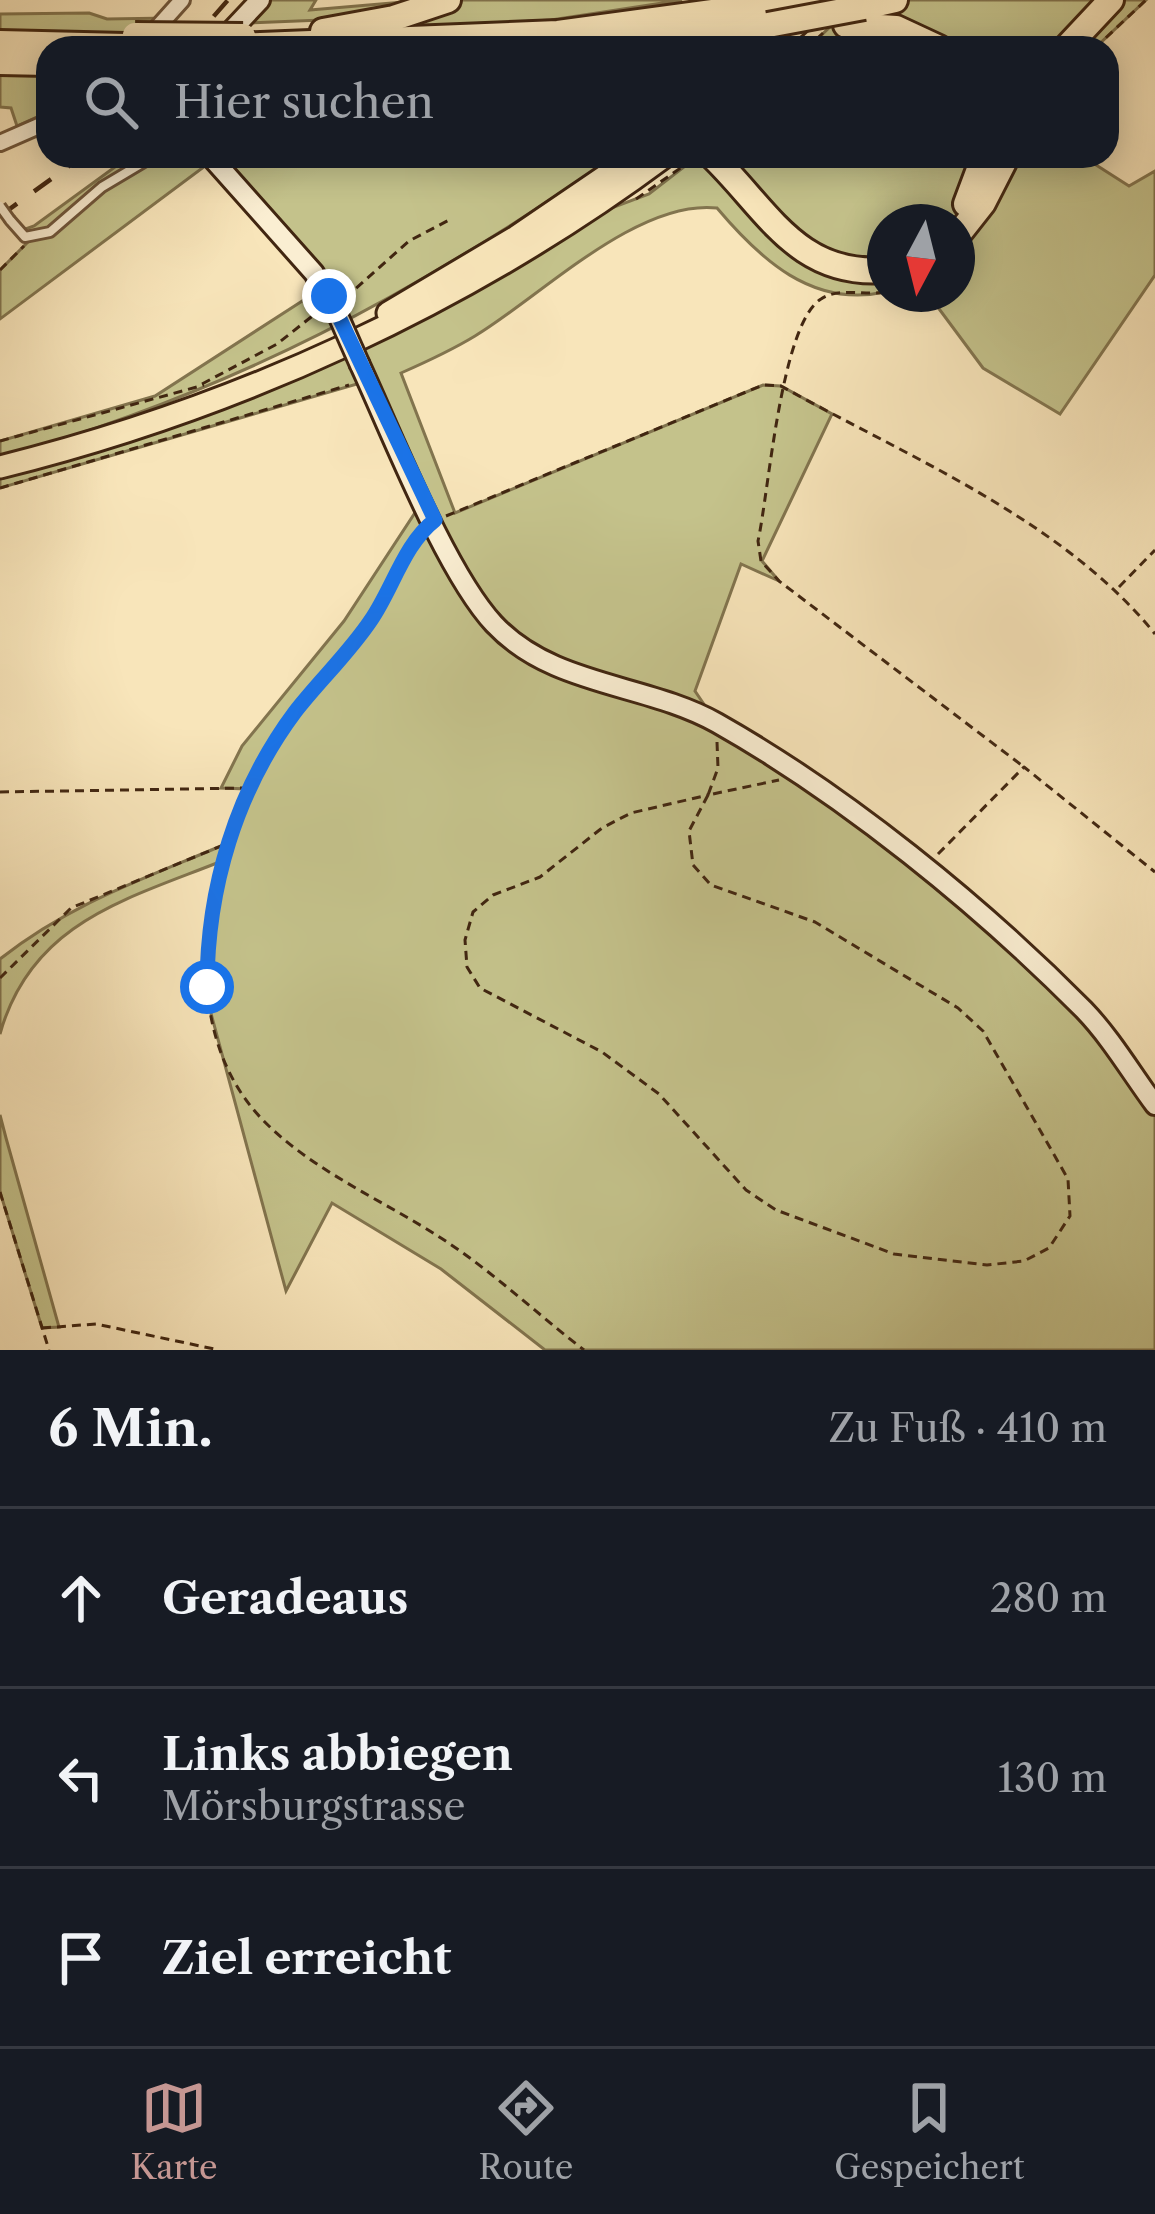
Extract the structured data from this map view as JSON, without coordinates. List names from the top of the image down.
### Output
{
  "north": "bottom",
  "page": {
    "search": "Hier suchen",
    "heading": ["6 Min.", "Zu Fuß · 410 m"],
    "list": [
      ["Geradeaus", "280 m"],
      ["Links abbiegen", "Mörsburgstrasse", "130 m"],
      "Ziel erreicht"
    ],
    "nav": ["Karte", "Route", "Gespeichert"]
  }
}
